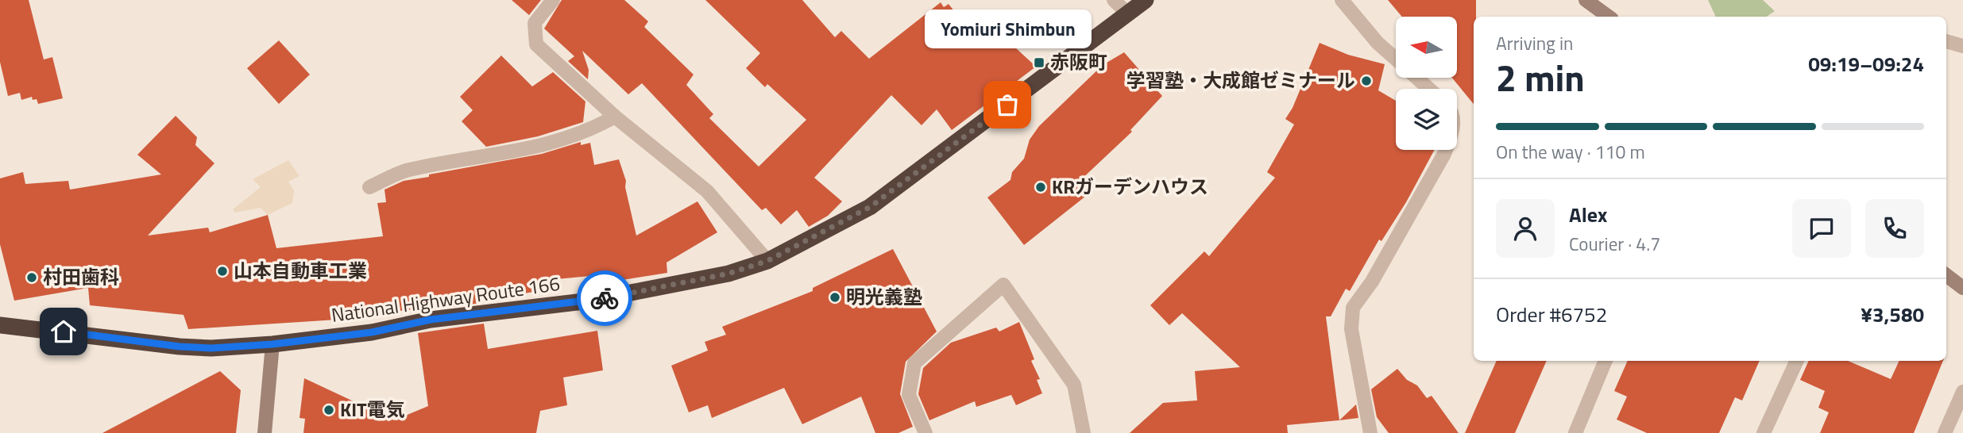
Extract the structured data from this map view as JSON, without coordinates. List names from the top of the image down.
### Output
{
  "streets": {
    "highway": ["National Highway Route 166"]
  },
  "places": {
    "transit": ["赤阪町"],
    "other": [
      "学習塾・大成館ゼミナール",
      "Yomiuri Shimbun",
      "KRガーデンハウス",
      "山本自動車工業",
      "村田歯科",
      "明光義塾",
      "KIT電気"
    ]
  },
  "north": "left",
  "page": {
    "bubble": "Yomiuri Shimbun",
    "heading": ["2 min", "Arriving in", "09:19–09:24"],
    "panel": [
      "Alex",
      "Courier · 4.7",
      "Order #6752",
      "¥3,580"
    ],
    "bar": "On the way · 110 m"
  }
}
